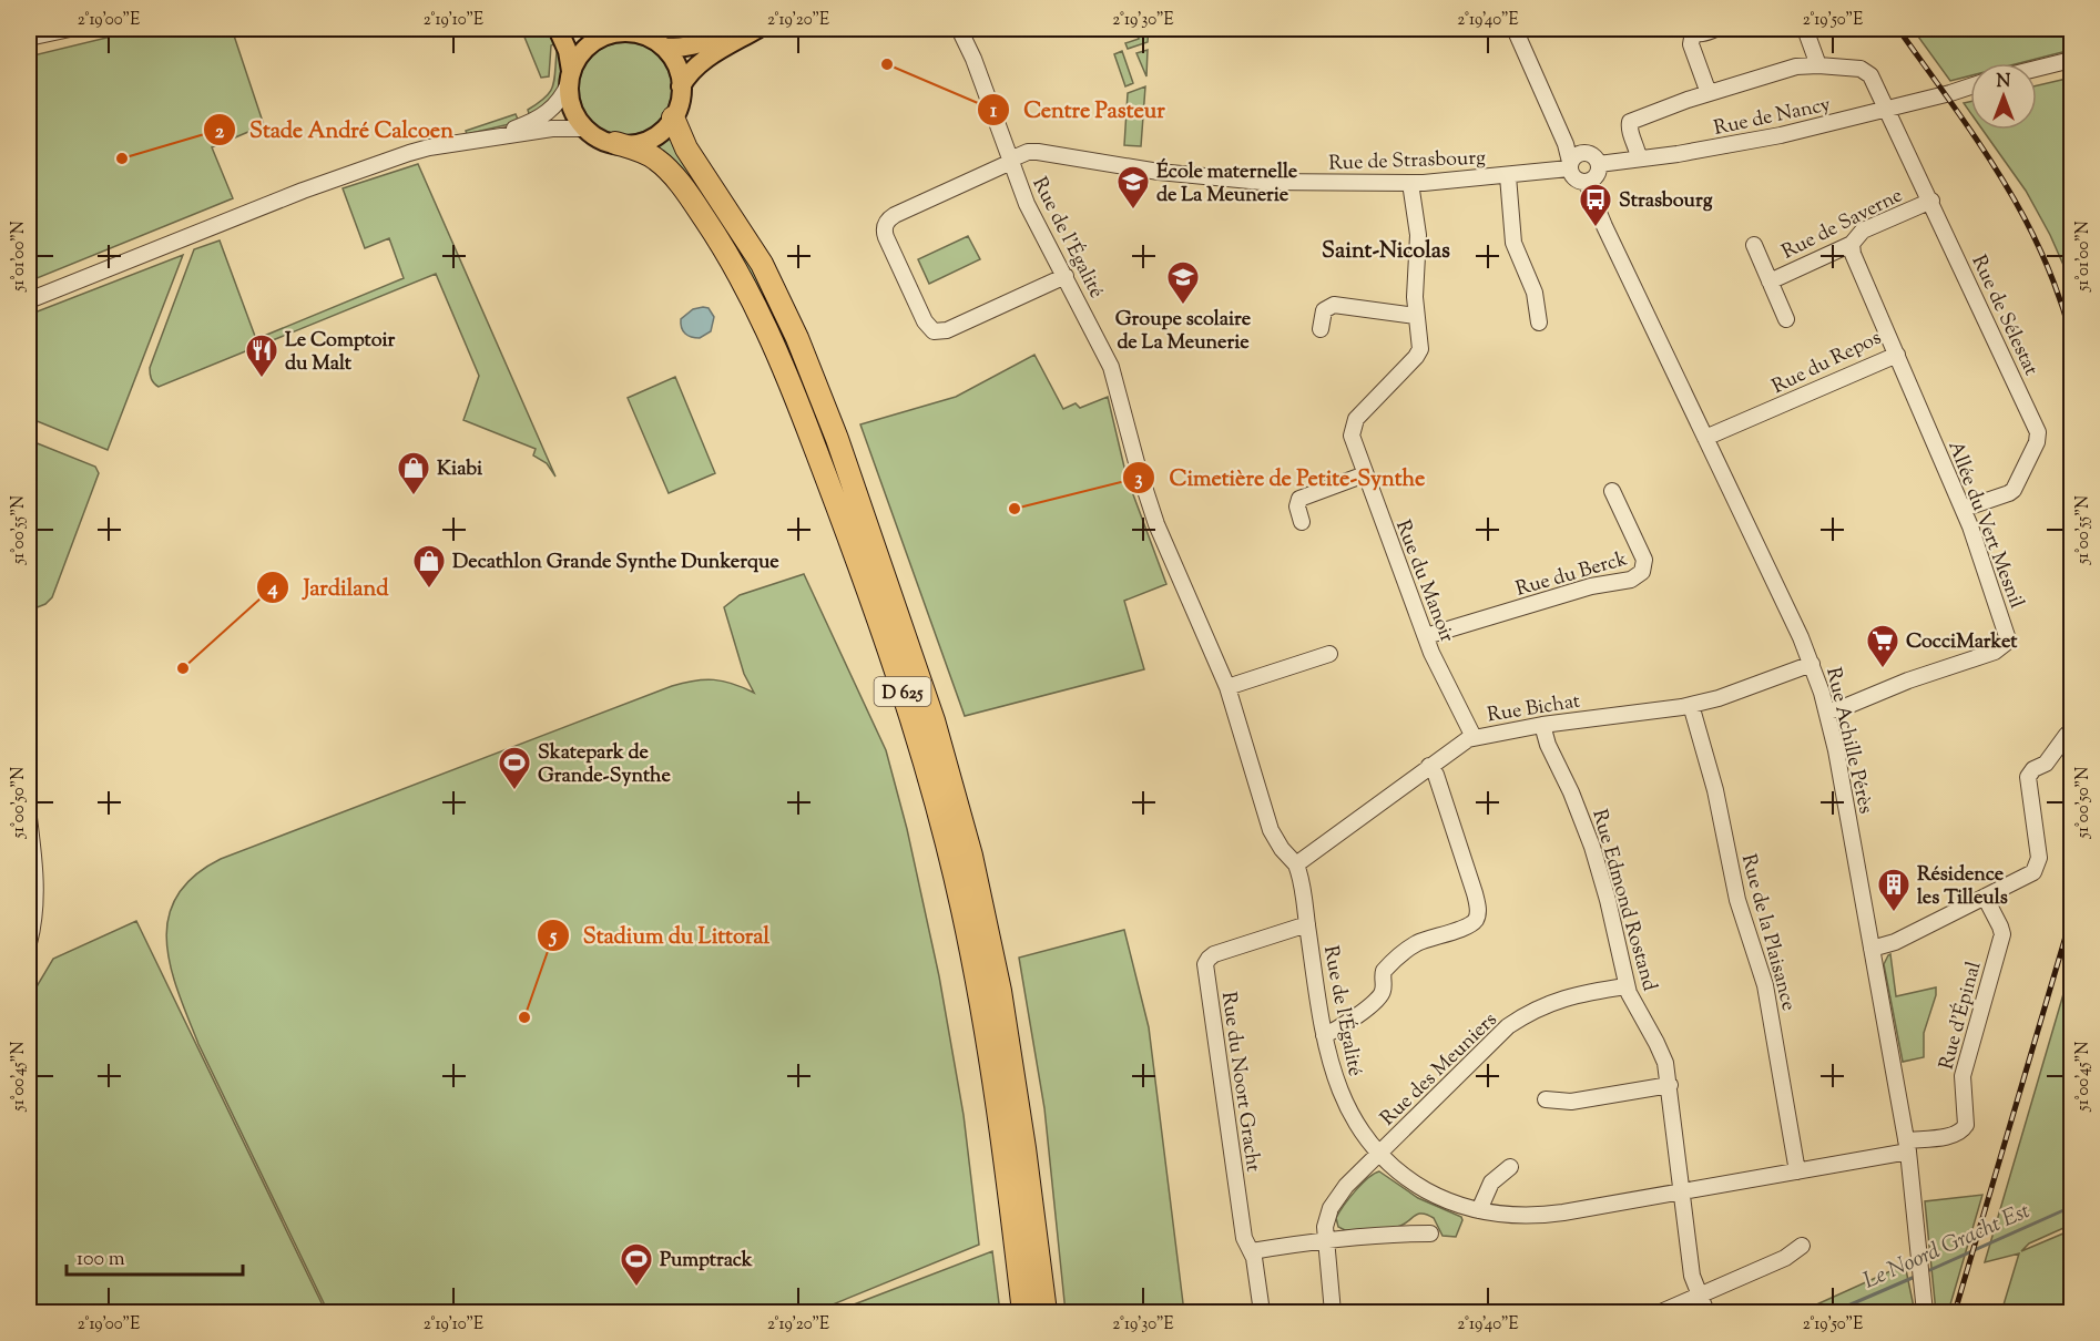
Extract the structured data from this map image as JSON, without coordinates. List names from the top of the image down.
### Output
{
  "streets": {
    "highway": ["D 625"],
    "street": [
      "Rue de Nancy",
      "Rue de Strasbourg",
      "Rue de Saverne",
      "Rue de l'Égalité",
      "Rue de Sélestat",
      "Rue du Repos",
      "Allée du Vert Mesnil",
      "Rue du Berck",
      "Rue du Manoir",
      "Rue Bichat",
      "Rue Achille Pérès",
      "Rue Edmond Rostand",
      "Rue de la Plaisance",
      "Rue d'Épinal",
      "Rue des Meuniers",
      "Rue du Noort Gracht"
    ]
  },
  "crossings": [
    ["Rue de Nancy", "Rue de Strasbourg"],
    ["Rue de Nancy", "Rue de Sélestat"],
    ["Rue de Nancy", "Rue Achille Pérès"],
    ["Rue de Strasbourg", "Rue de l'Égalité"],
    ["Rue de Strasbourg", "Rue du Manoir"],
    ["Rue de Strasbourg", "Rue Achille Pérès"],
    ["Rue de Saverne", "Rue de Sélestat"],
    ["Rue de Saverne", "Rue du Repos"],
    ["Rue de l'Égalité", "Rue Bichat"],
    ["Rue de l'Égalité", "Rue Achille Pérès"],
    ["Rue de l'Égalité", "Rue Edmond Rostand"],
    ["Rue de l'Égalité", "Rue de la Plaisance"],
    ["Rue de l'Égalité", "Rue d'Épinal"],
    ["Rue de l'Égalité", "Rue des Meuniers"],
    ["Rue de l'Égalité", "Rue du Noort Gracht"],
    ["Rue de Sélestat", "Allée du Vert Mesnil"],
    ["Rue du Repos", "Allée du Vert Mesnil"],
    ["Rue du Repos", "Rue Achille Pérès"],
    ["Allée du Vert Mesnil", "Rue Achille Pérès"],
    ["Rue du Berck", "Rue du Manoir"],
    ["Rue du Manoir", "Rue Bichat"],
    ["Rue Bichat", "Rue Achille Pérès"],
    ["Rue Bichat", "Rue Edmond Rostand"],
    ["Rue Bichat", "Rue de la Plaisance"],
    ["Rue Achille Pérès", "Rue d'Épinal"],
    ["Rue Edmond Rostand", "Rue des Meuniers"]
  ],
  "districts": ["Saint-Nicolas"],
  "water": ["Le Noord Gracht Est"],
  "places": {
    "other": [
      "Centre Pasteur",
      "Stade André Calcoen",
      "Cimetière de Petite-Synthe",
      "Jardiland",
      "Stadium du Littoral"
    ],
    "school or university": ["École maternelle de La Meunerie", "Groupe scolaire de La Meunerie"],
    "bus stop": ["Strasbourg"],
    "restaurant": ["Le Comptoir du Malt"],
    "shop": ["Kiabi", "Decathlon Grande Synthe Dunkerque"],
    "supermarket": ["CocciMarket"],
    "sports": ["Skatepark de Grande-Synthe", "Pumptrack"],
    "building": ["Résidence les Tilleuls"]
  },
  "scale_bar": "100 m",
  "north": "top",
  "coordinates": [
    "2°19'00\"E",
    "2°19'10\"E",
    "2°19'20\"E",
    "2°19'30\"E",
    "2°19'40\"E",
    "2°19'50\"E",
    "51°01'00\"N",
    "51°00'55\"N",
    "51°00'50\"N",
    "51°00'45\"N"
  ]
}
